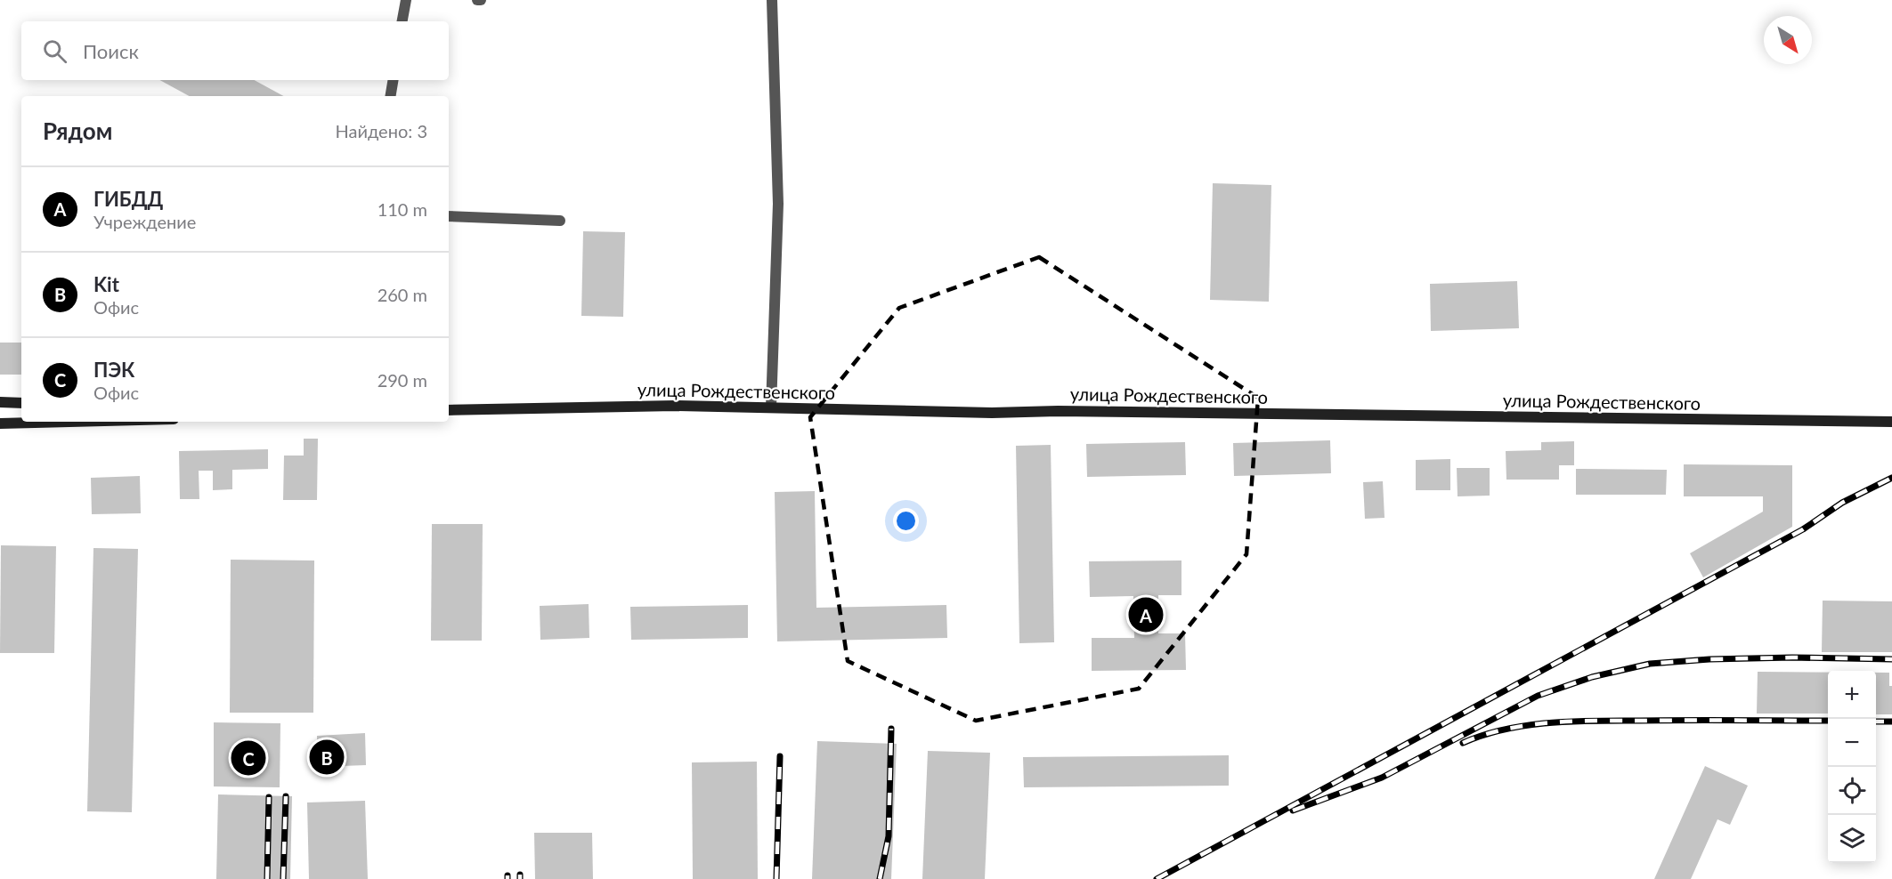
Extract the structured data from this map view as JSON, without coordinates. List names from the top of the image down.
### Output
{
  "streets": {
    "main road": ["улица Рождественского"]
  },
  "north": "bottom right",
  "page": {
    "search": "Поиск",
    "heading": ["Рядом", "Найдено: 3"],
    "list": [
      {
        "mark": "A",
        "name": "ГИБДД",
        "note": "Учреждение",
        "value": "110 m"
      },
      {
        "mark": "B",
        "name": "Kit",
        "note": "Офис",
        "value": "260 m"
      },
      {
        "mark": "C",
        "name": "ПЭК",
        "note": "Офис",
        "value": "290 m"
      }
    ],
    "pins": ["A", "B", "C"],
    "map_buttons": ["+", "−"]
  }
}
